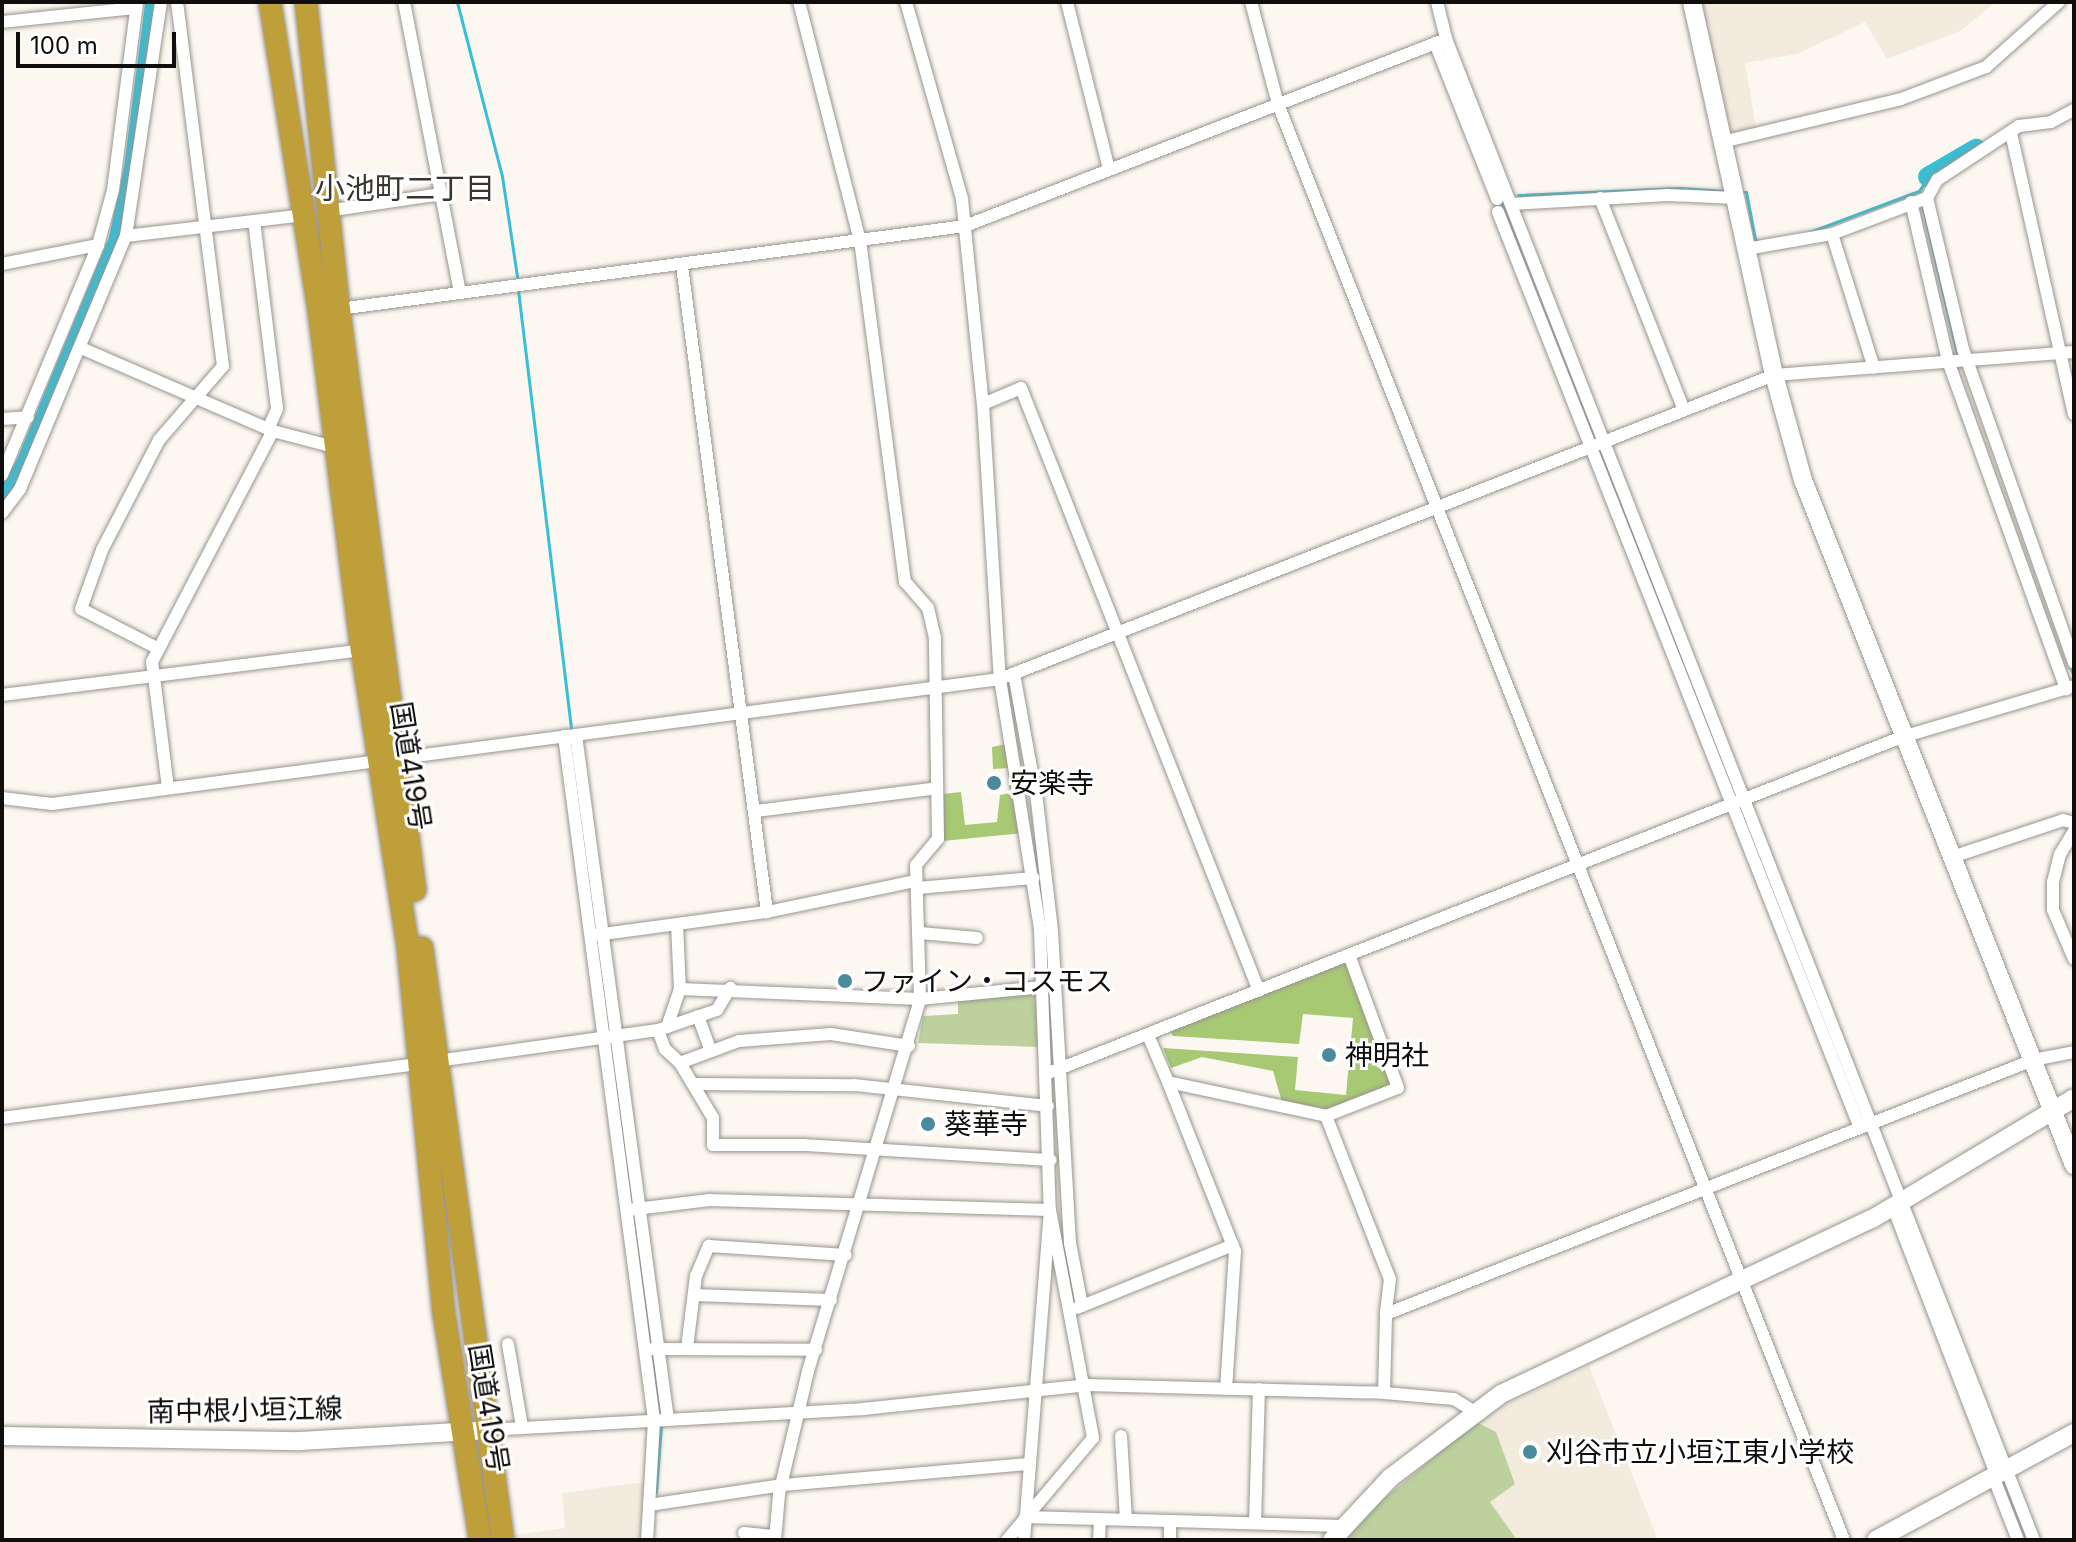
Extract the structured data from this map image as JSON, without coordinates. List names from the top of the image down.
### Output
{
  "streets": {
    "highway": ["国道419号"],
    "street": ["南中根小垣江線"]
  },
  "crossings": [
    ["国道419号", "南中根小垣江線"]
  ],
  "districts": ["小池町二丁目"],
  "places": [
    "安楽寺",
    "ファイン・コスモス",
    "神明社",
    "葵華寺",
    "刈谷市立小垣江東小学校"
  ],
  "scale_bar": "100 m"
}
